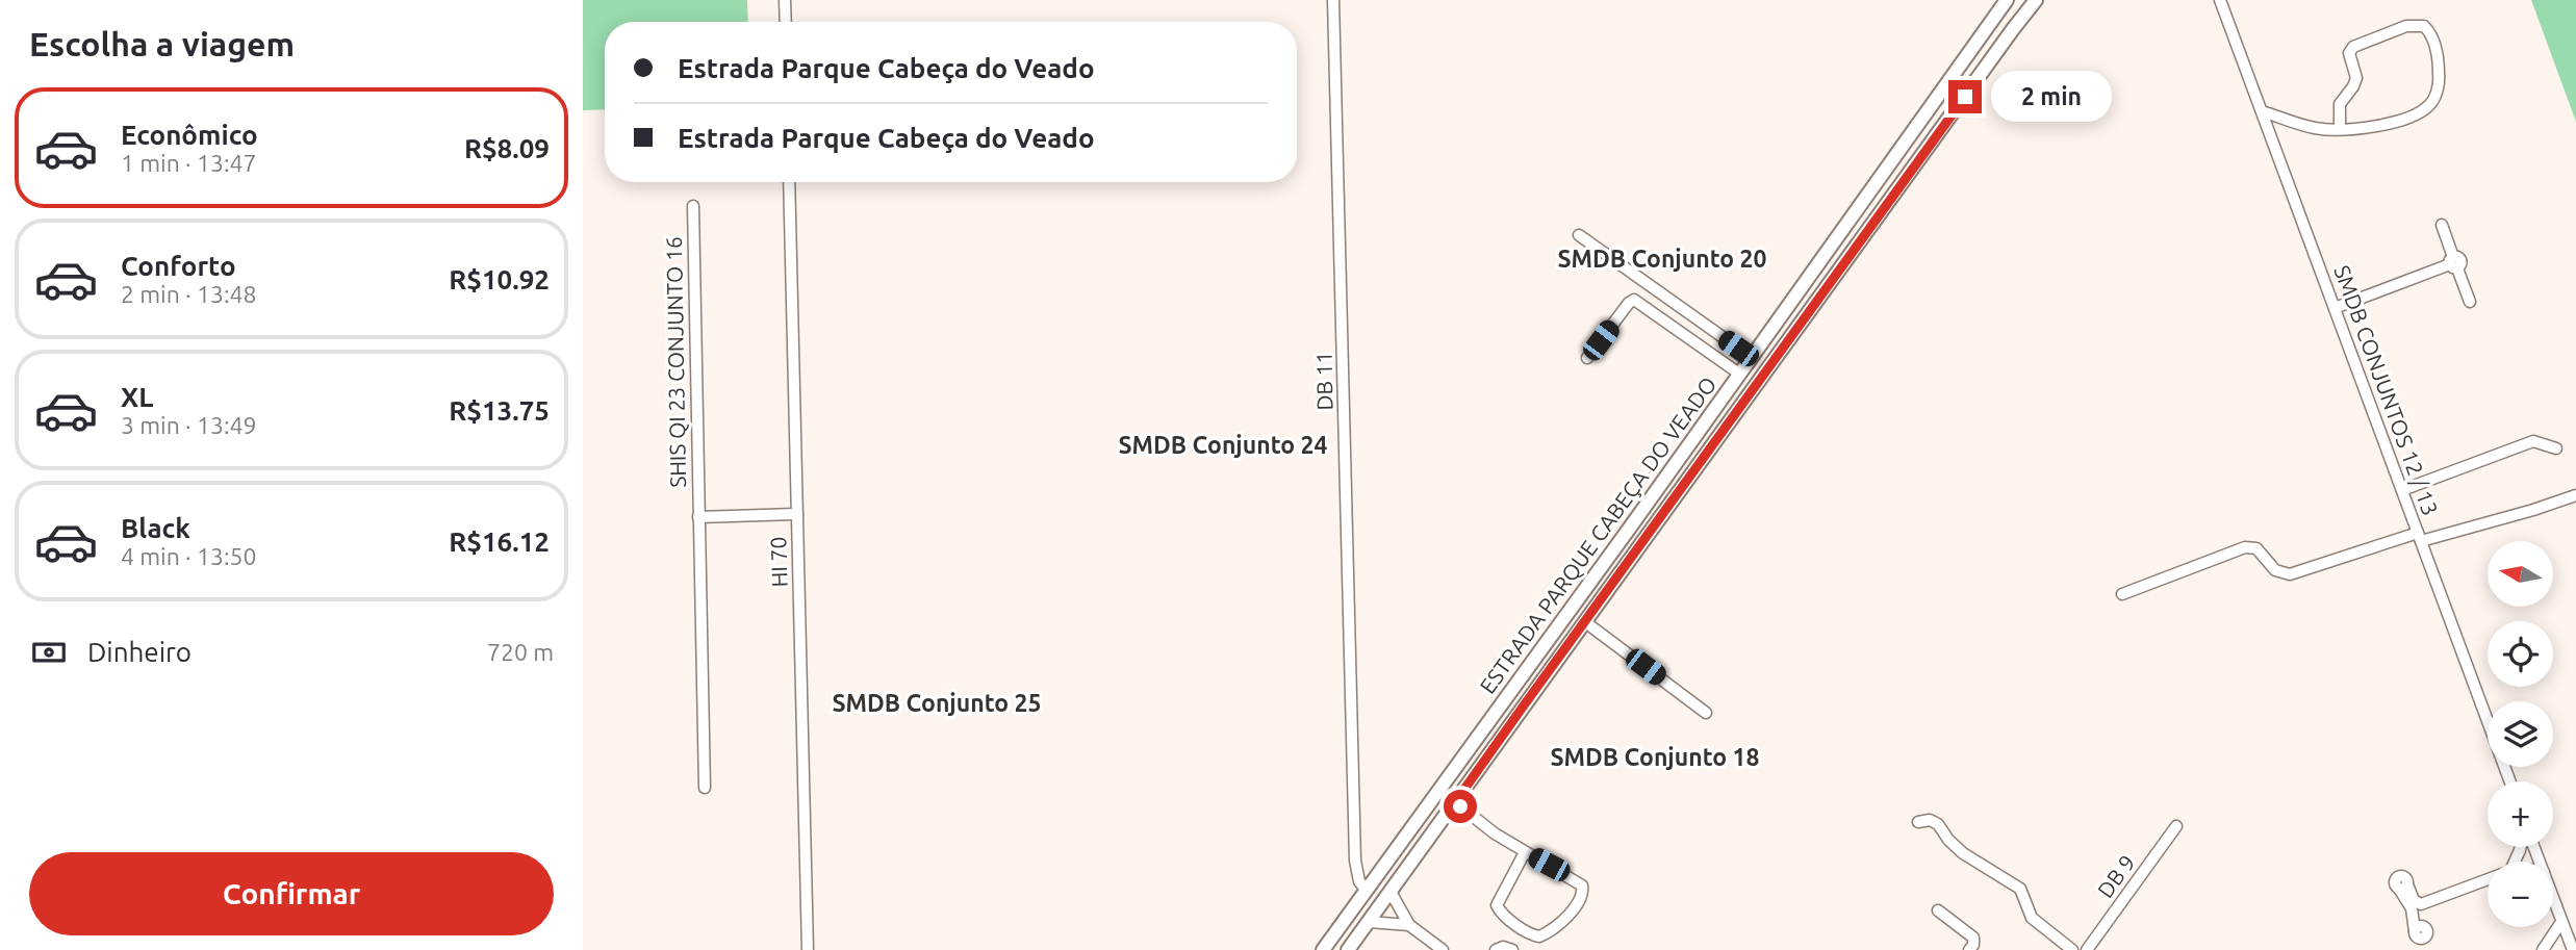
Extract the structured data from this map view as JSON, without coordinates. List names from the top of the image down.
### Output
{
  "streets": {
    "main road": ["ESTRADA PARQUE CABEÇA DO VEADO"],
    "street": [
      "SHIS QI 23 CONJUNTO 16",
      "DB 11",
      "SMDB CONJUNTOS 12 / 13",
      "HI 70",
      "DB 9"
    ]
  },
  "crossings": [
    ["DB 11", "ESTRADA PARQUE CABEÇA DO VEADO"]
  ],
  "districts": [
    "SMDB Conjunto 20",
    "SMDB Conjunto 24",
    "SMDB Conjunto 25",
    "SMDB Conjunto 18"
  ],
  "north": "left",
  "page": {
    "heading": "Escolha a viagem",
    "banner": ["Estrada Parque Cabeça do Veado", "Estrada Parque Cabeça do Veado"],
    "bubble": "2 min",
    "list": [
      {
        "name": "Econômico",
        "note": "1 min · 13:47",
        "value": "R$8.09"
      },
      {
        "name": "Conforto",
        "note": "2 min · 13:48",
        "value": "R$10.92"
      },
      {
        "name": "XL",
        "note": "3 min · 13:49",
        "value": "R$13.75"
      },
      {
        "name": "Black",
        "note": "4 min · 13:50",
        "value": "R$16.12"
      }
    ],
    "map_buttons": ["+", "−"],
    "pay": ["Dinheiro", "720 m"],
    "buttons": "Confirmar"
  }
}
